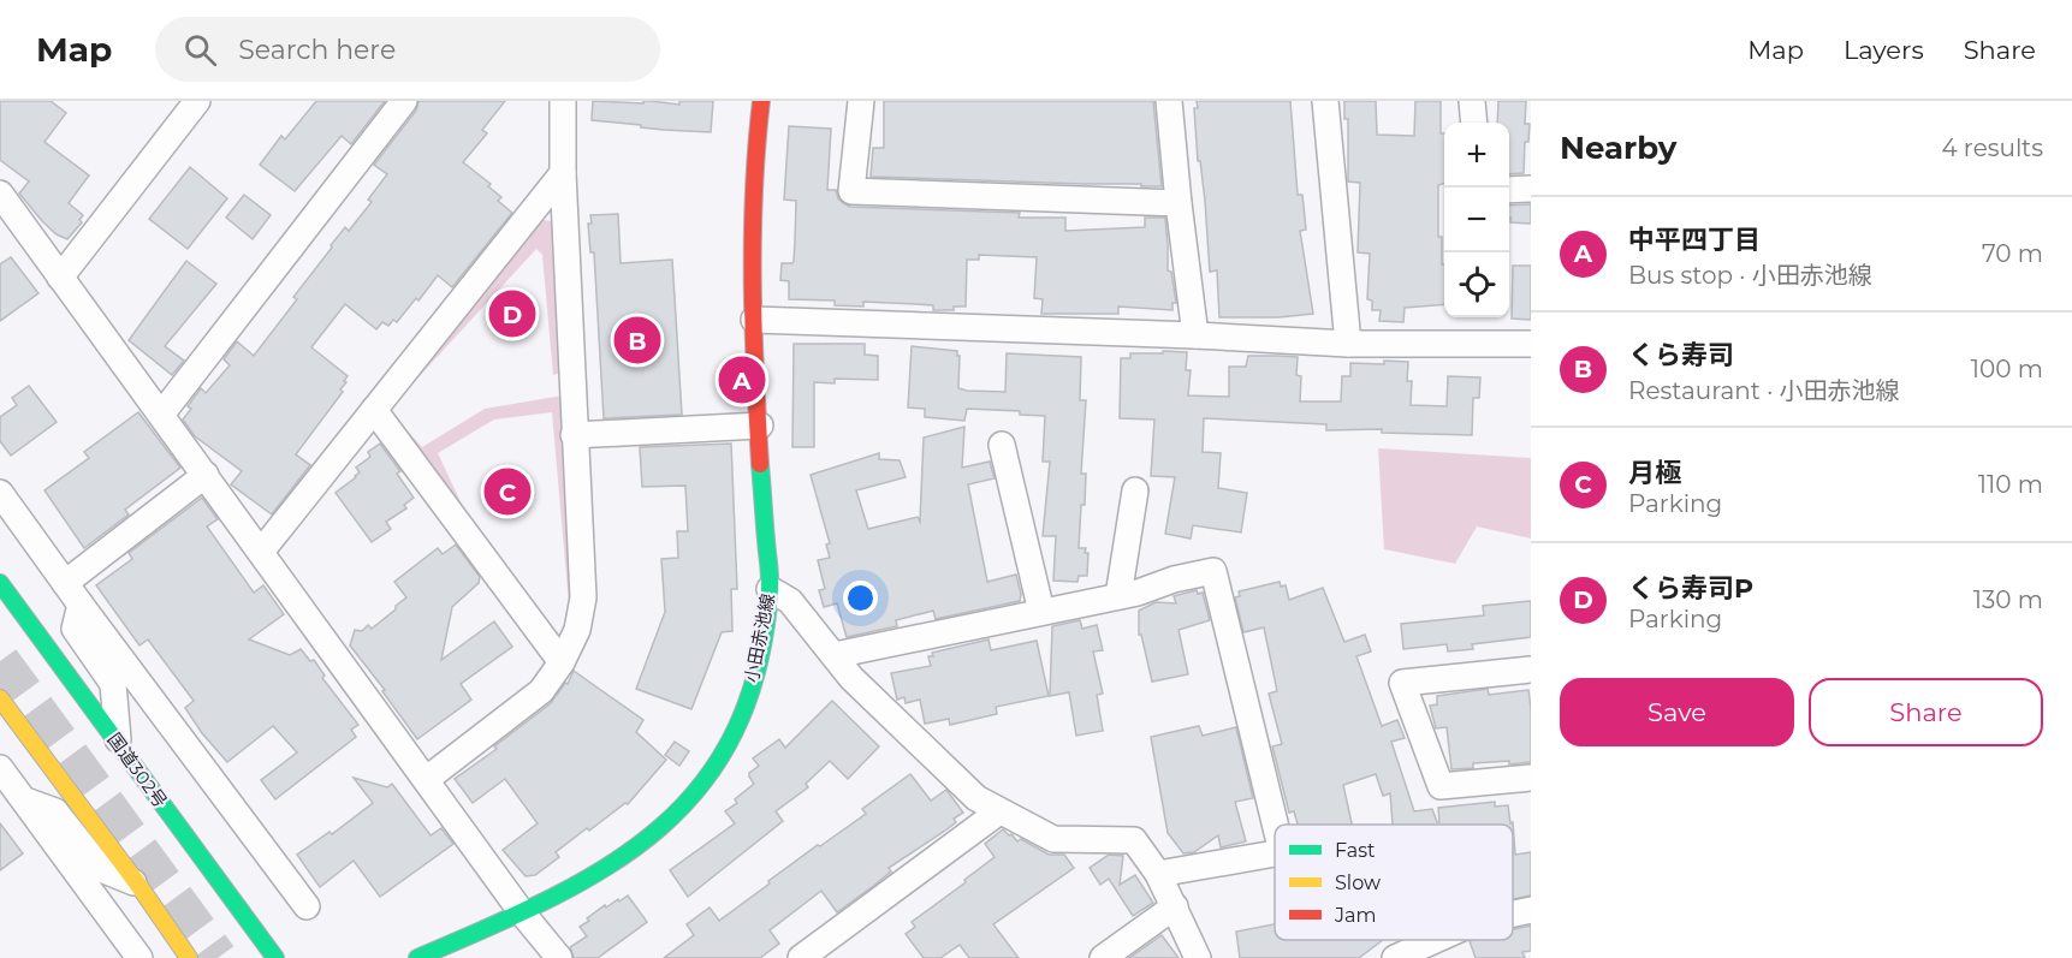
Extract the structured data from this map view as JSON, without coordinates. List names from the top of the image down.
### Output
{
  "streets": {
    "main road": ["小田赤池線", "国道302号"]
  },
  "legend": ["Fast", "Slow", "Jam"],
  "page": {
    "header": "Map",
    "search": "Search here",
    "nav": ["Map", "Layers", "Share"],
    "heading": ["Nearby", "4 results"],
    "map_buttons": ["+", "−"],
    "list": [
      {
        "mark": "A",
        "name": "中平四丁目",
        "note": "Bus stop · 小田赤池線",
        "value": "70 m"
      },
      {
        "mark": "B",
        "name": "くら寿司",
        "note": "Restaurant · 小田赤池線",
        "value": "100 m"
      },
      {
        "mark": "C",
        "name": "月極",
        "note": "Parking",
        "value": "110 m"
      },
      {
        "mark": "D",
        "name": "くら寿司P",
        "note": "Parking",
        "value": "130 m"
      }
    ],
    "pins": [
      "D",
      "B",
      "A",
      "C"
    ],
    "buttons": ["Save", "Share"]
  }
}
